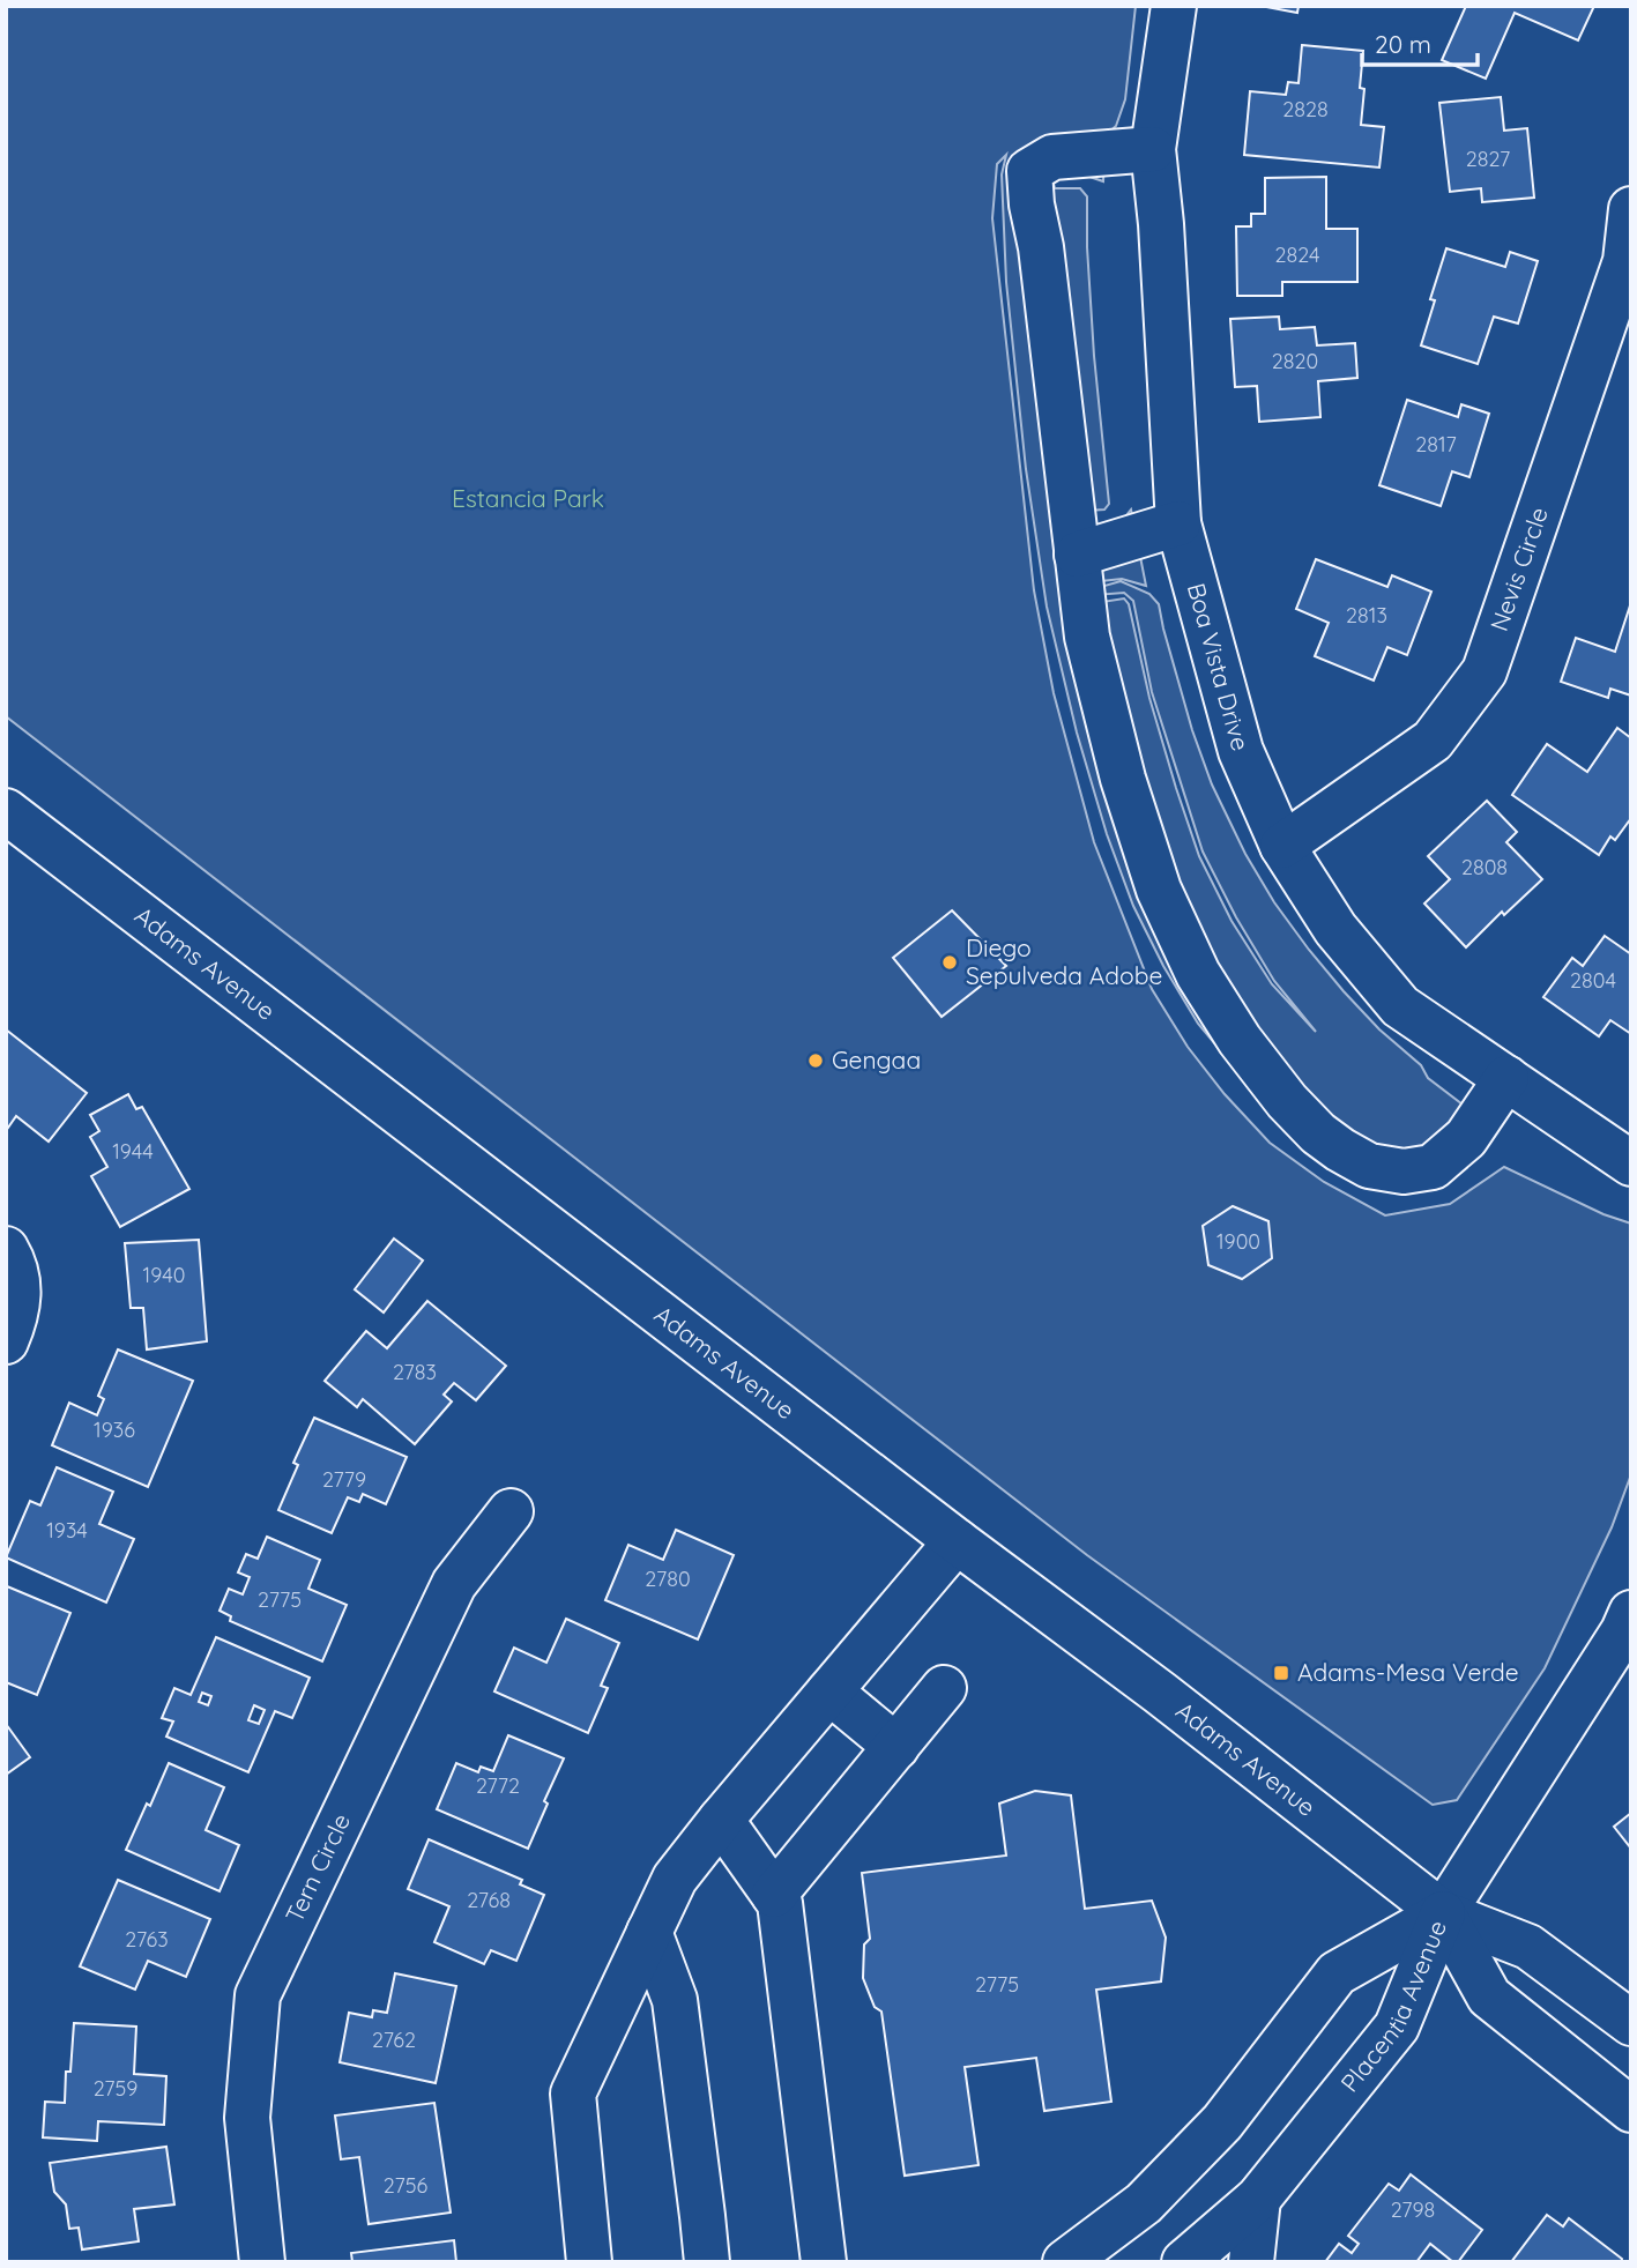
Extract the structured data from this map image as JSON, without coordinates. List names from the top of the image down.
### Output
{
  "streets": {
    "street": [
      "Nevis Circle",
      "Boa Vista Drive",
      "Adams Avenue",
      "Tern Circle",
      "Placentia Avenue"
    ]
  },
  "crossings": [
    ["Nevis Circle", "Boa Vista Drive"],
    ["Adams Avenue", "Placentia Avenue"]
  ],
  "parks": ["Estancia Park"],
  "places": {
    "other": ["Diego Sepulveda Adobe", "Gengaa"],
    "transit": ["Adams-Mesa Verde"]
  },
  "house_numbers": [
    "2828",
    "2827",
    "2824",
    "2820",
    "2817",
    "2813",
    "2808",
    "2804",
    "1944",
    "1900",
    "1940",
    "2783",
    "1936",
    "2779",
    "1934",
    "2780",
    "2775",
    "2772",
    "2768",
    "2763",
    "2775",
    "2762",
    "2759",
    "2756",
    "2798"
  ],
  "scale_bar": "20 m"
}
